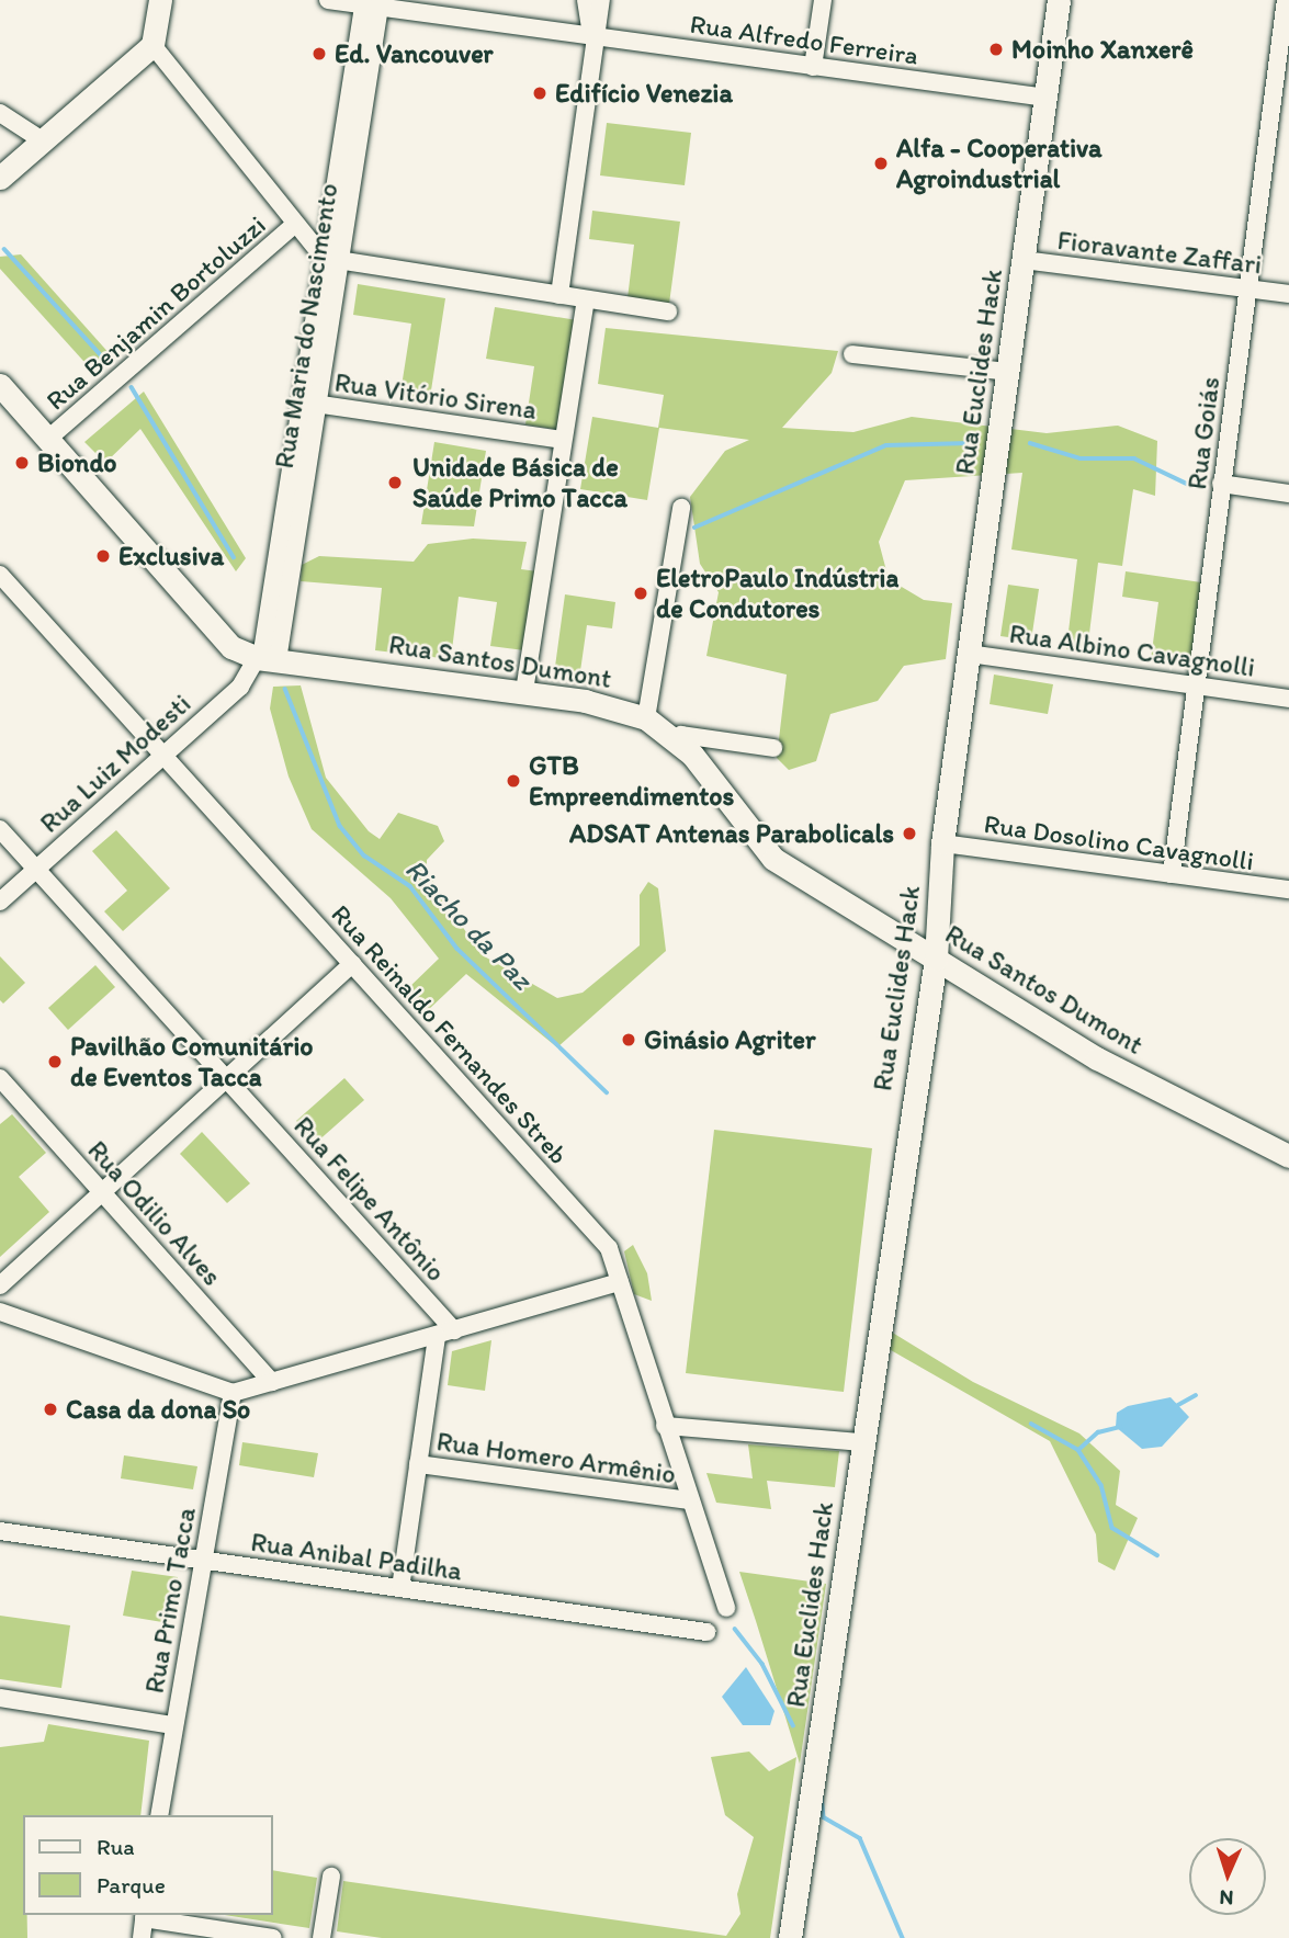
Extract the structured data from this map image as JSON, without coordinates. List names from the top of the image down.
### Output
{
  "streets": {
    "main road": ["Rua Euclides Hack", "Rua Santos Dumont"],
    "street": [
      "Rua Alfredo Ferreira",
      "Fioravante Zaffari",
      "Rua Benjamin Bortoluzzi",
      "Rua Maria do Nascimento",
      "Rua Vitório Sirena",
      "Rua Goiás",
      "Rua Albino Cavagnolli",
      "Rua Luiz Modesti",
      "Rua Dosolino Cavagnolli",
      "Rua Reinaldo Fernandes Streb",
      "Rua Felipe Antônio",
      "Rua Odilio Alves",
      "Rua Homero Armênio",
      "Rua Anibal Padilha",
      "Rua Primo Tacca"
    ]
  },
  "crossings": [
    ["Rua Alfredo Ferreira", "Rua Maria do Nascimento"],
    ["Rua Alfredo Ferreira", "Rua Euclides Hack"],
    ["Fioravante Zaffari", "Rua Euclides Hack"],
    ["Fioravante Zaffari", "Rua Goiás"],
    ["Rua Benjamin Bortoluzzi", "Rua Santos Dumont"],
    ["Rua Maria do Nascimento", "Rua Vitório Sirena"],
    ["Rua Maria do Nascimento", "Rua Santos Dumont"],
    ["Rua Maria do Nascimento", "Rua Luiz Modesti"],
    ["Rua Euclides Hack", "Rua Albino Cavagnolli"],
    ["Rua Euclides Hack", "Rua Santos Dumont"],
    ["Rua Euclides Hack", "Rua Dosolino Cavagnolli"],
    ["Rua Goiás", "Rua Albino Cavagnolli"],
    ["Rua Goiás", "Rua Dosolino Cavagnolli"],
    ["Rua Santos Dumont", "Rua Luiz Modesti"],
    ["Rua Luiz Modesti", "Rua Reinaldo Fernandes Streb"],
    ["Rua Luiz Modesti", "Rua Felipe Antônio"],
    ["Rua Reinaldo Fernandes Streb", "Rua Homero Armênio"],
    ["Rua Anibal Padilha", "Rua Primo Tacca"]
  ],
  "water": ["Riacho da Paz"],
  "places": [
    "Moinho Xanxerê",
    "Ed. Vancouver",
    "Edifício Venezia",
    "Alfa - Cooperativa Agroindustrial",
    "Biondo",
    "Unidade Básica de Saúde Primo Tacca",
    "Exclusiva",
    "EletroPaulo Indústria de Condutores",
    "GTB Empreendimentos",
    "ADSAT Antenas Parabolicals",
    "Ginásio Agriter",
    "Pavilhão Comunitário de Eventos Tacca",
    "Casa da dona So"
  ],
  "legend": ["Rua", "Parque"],
  "north": "bottom"
}
